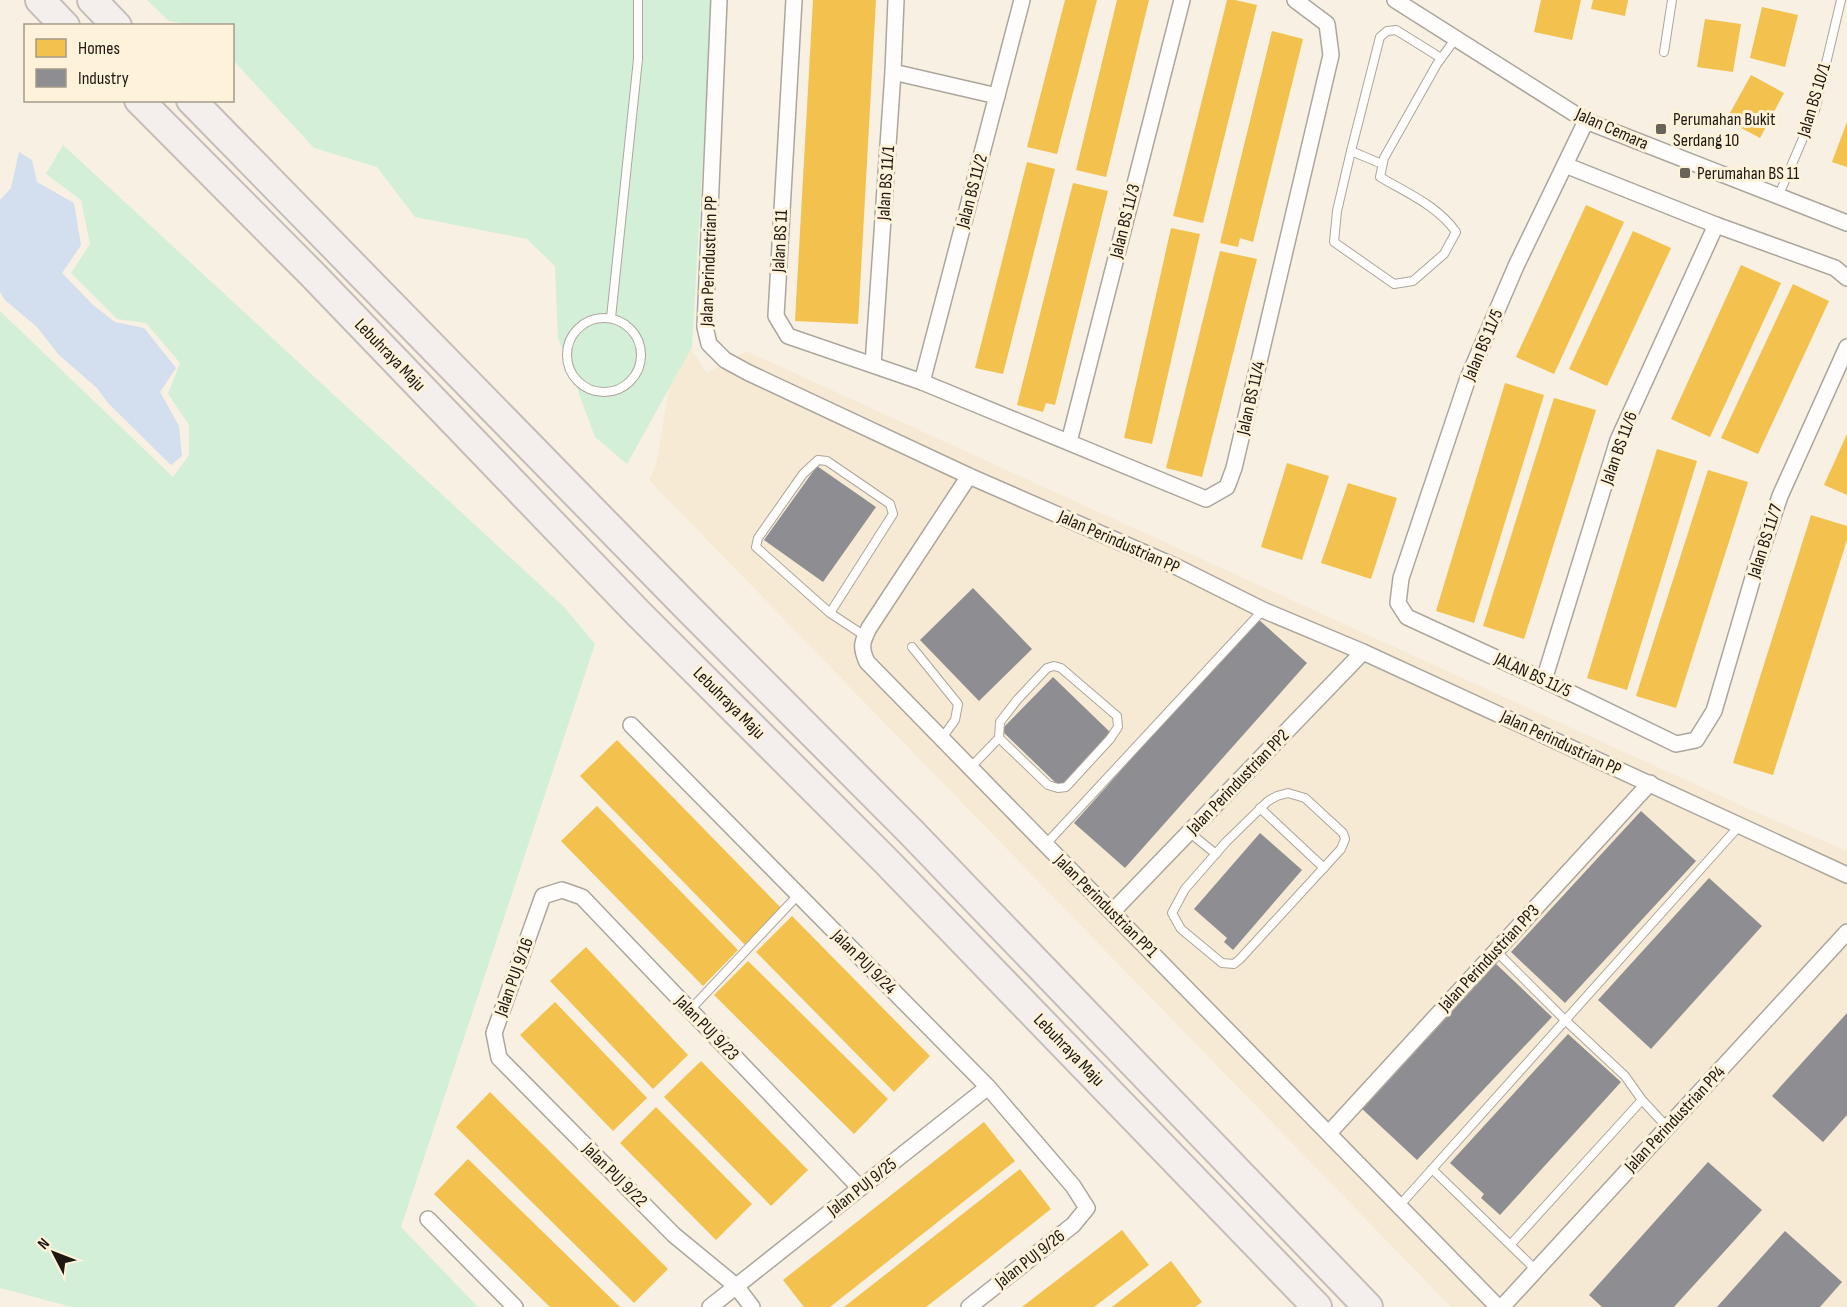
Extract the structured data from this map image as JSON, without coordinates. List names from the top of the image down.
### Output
{
  "streets": {
    "highway": ["Lebuhraya Maju"],
    "street": [
      "Jalan Cemara",
      "Jalan BS 11/1",
      "Jalan BS 11/2",
      "Jalan BS 11/3",
      "Jalan BS 11",
      "Jalan Perindustrian PP",
      "Jalan BS 11/5",
      "Jalan BS 11/4",
      "Jalan BS 11/6",
      "Jalan BS 11/7",
      "JALAN BS 11/5",
      "Jalan Perindustrian PP2",
      "Jalan Perindustrian PP1",
      "Jalan Perindustrian PP3",
      "Jalan PUJ 9/24",
      "Jalan PUJ 9/16",
      "Jalan PUJ 9/23",
      "Jalan Perindustrian PP4",
      "Jalan PUJ 9/22",
      "Jalan PUJ 9/25",
      "Jalan PUJ 9/26"
    ],
    "lane": ["Jalan BS 10/1"]
  },
  "crossings": [
    ["Jalan BS 10/1", "Jalan Cemara"],
    ["Jalan Cemara", "Jalan BS 11/5"],
    ["Jalan BS 11/1", "Jalan BS 11"],
    ["Jalan BS 11/2", "Jalan BS 11"],
    ["Jalan BS 11/2", "Jalan BS 11/4"],
    ["Jalan BS 11/3", "Jalan BS 11/4"],
    ["Jalan BS 11", "Jalan BS 11/4"],
    ["Jalan Perindustrian PP", "Jalan Perindustrian PP2"],
    ["Jalan Perindustrian PP", "Jalan Perindustrian PP3"],
    ["Jalan BS 11/5", "JALAN BS 11/5"],
    ["Jalan BS 11/6", "JALAN BS 11/5"],
    ["Jalan BS 11/7", "JALAN BS 11/5"],
    ["Jalan Perindustrian PP2", "Jalan Perindustrian PP1"],
    ["Jalan Perindustrian PP1", "Jalan Perindustrian PP3"],
    ["Jalan Perindustrian PP1", "Jalan Perindustrian PP4"],
    ["Jalan PUJ 9/24", "Jalan PUJ 9/25"],
    ["Jalan PUJ 9/24", "Jalan PUJ 9/26"],
    ["Jalan PUJ 9/16", "Jalan PUJ 9/23"],
    ["Jalan PUJ 9/16", "Jalan PUJ 9/22"],
    ["Jalan PUJ 9/23", "Jalan PUJ 9/25"],
    ["Jalan PUJ 9/22", "Jalan PUJ 9/25"]
  ],
  "places": {
    "transit": ["Perumahan Bukit Serdang 10", "Perumahan BS 11"]
  },
  "legend": ["Homes", "Industry"],
  "north": "top left"
}
